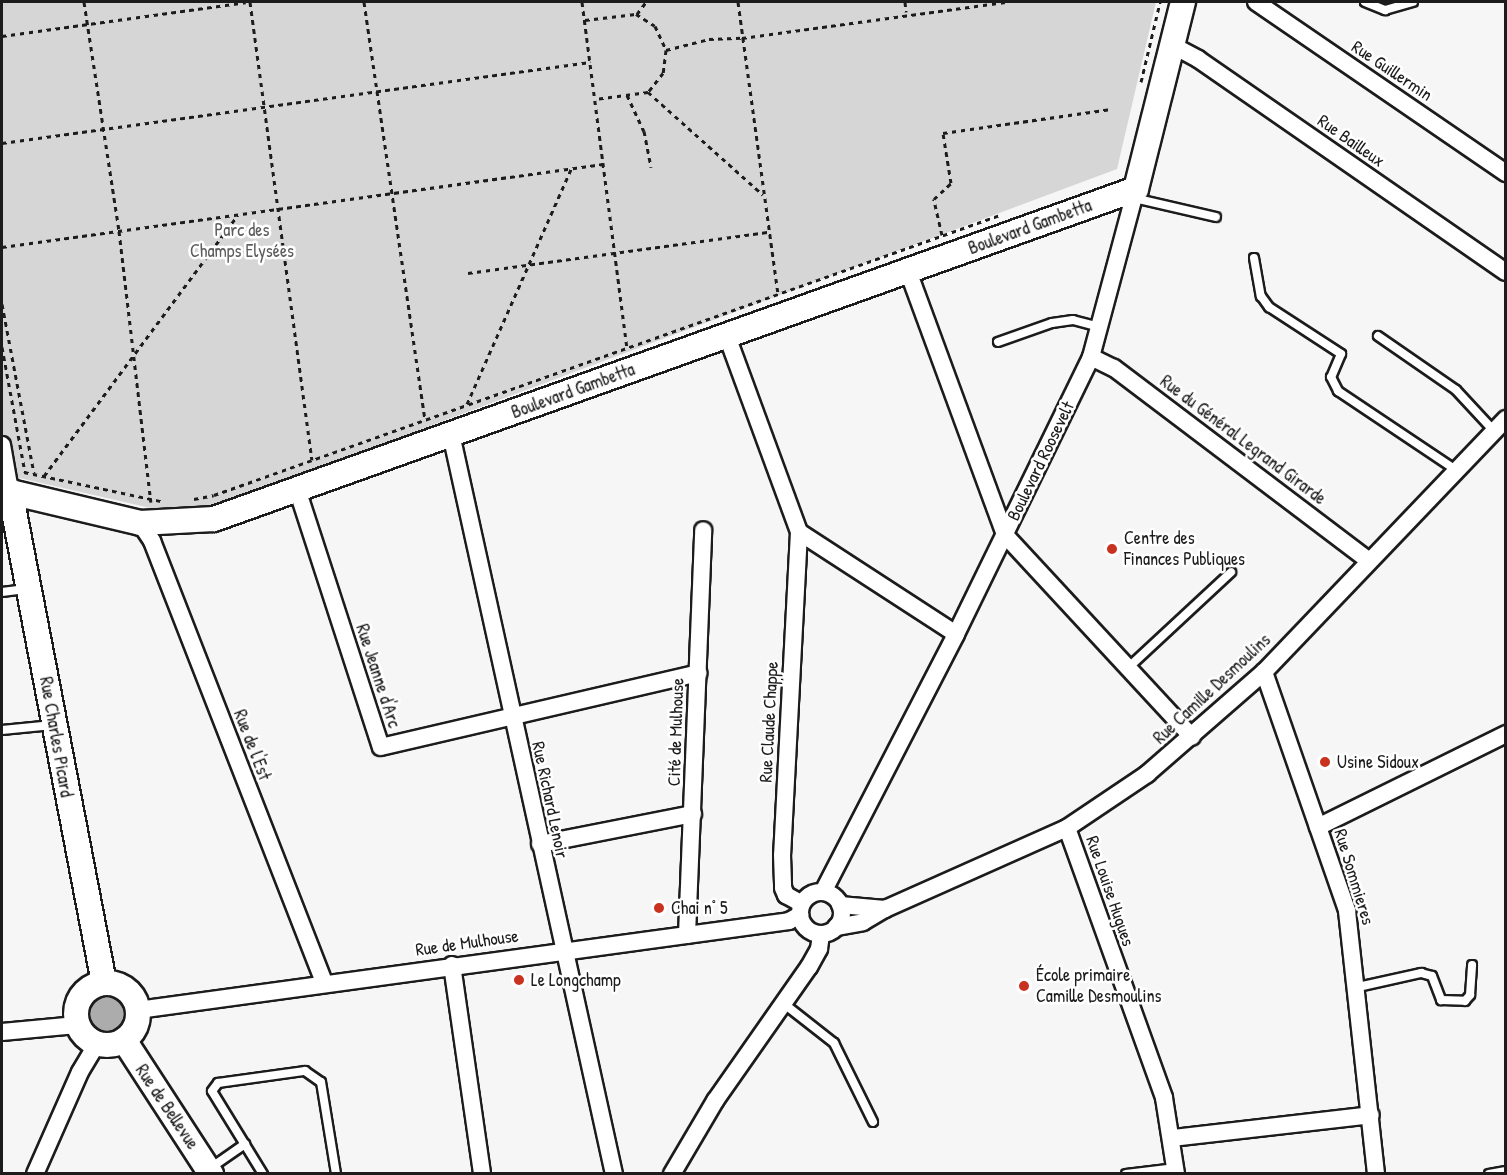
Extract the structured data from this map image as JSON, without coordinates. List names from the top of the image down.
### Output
{
  "streets": {
    "main road": [
      "Boulevard Gambetta",
      "Boulevard Roosevelt",
      "Rue Charles Picard",
      "Rue de Bellevue"
    ],
    "street": [
      "Rue Guillermin",
      "Rue Bailleux",
      "Rue du Général Legrand Girarde",
      "Rue Jeanne d'Arc",
      "Rue Camille Desmoulins",
      "Rue Claude Chappe",
      "Cité de Mulhouse",
      "Rue de l'Est",
      "Rue Richard Lenoir",
      "Rue Sommieres",
      "Rue Louise Hugues",
      "Rue de Mulhouse"
    ]
  },
  "crossings": [
    ["Rue Bailleux", "Boulevard Roosevelt"],
    ["Boulevard Gambetta", "Boulevard Roosevelt"],
    ["Boulevard Gambetta", "Rue Jeanne d'Arc"],
    ["Boulevard Gambetta", "Rue Charles Picard"],
    ["Boulevard Gambetta", "Rue de l'Est"],
    ["Boulevard Gambetta", "Rue Richard Lenoir"],
    ["Rue du Général Legrand Girarde", "Boulevard Roosevelt"],
    ["Rue du Général Legrand Girarde", "Rue Camille Desmoulins"],
    ["Boulevard Roosevelt", "Rue Camille Desmoulins"],
    ["Boulevard Roosevelt", "Rue Claude Chappe"],
    ["Boulevard Roosevelt", "Rue de Mulhouse"],
    ["Rue Jeanne d'Arc", "Rue Richard Lenoir"],
    ["Rue Camille Desmoulins", "Rue Claude Chappe"],
    ["Rue Camille Desmoulins", "Rue Sommieres"],
    ["Rue Camille Desmoulins", "Rue Louise Hugues"],
    ["Rue Camille Desmoulins", "Rue de Mulhouse"],
    ["Rue Claude Chappe", "Rue de Mulhouse"],
    ["Cité de Mulhouse", "Rue de Mulhouse"],
    ["Rue Charles Picard", "Rue de Mulhouse"],
    ["Rue Charles Picard", "Rue de Bellevue"],
    ["Rue de l'Est", "Rue de Mulhouse"],
    ["Rue Richard Lenoir", "Rue de Mulhouse"],
    ["Rue de Mulhouse", "Rue de Bellevue"]
  ],
  "parks": ["Parc des Champs Elysées"],
  "places": [
    "Centre des Finances Publiques",
    "Usine Sidoux",
    "Chai n° 5",
    "Le Longchamp",
    "École primaire Camille Desmoulins"
  ]
}
